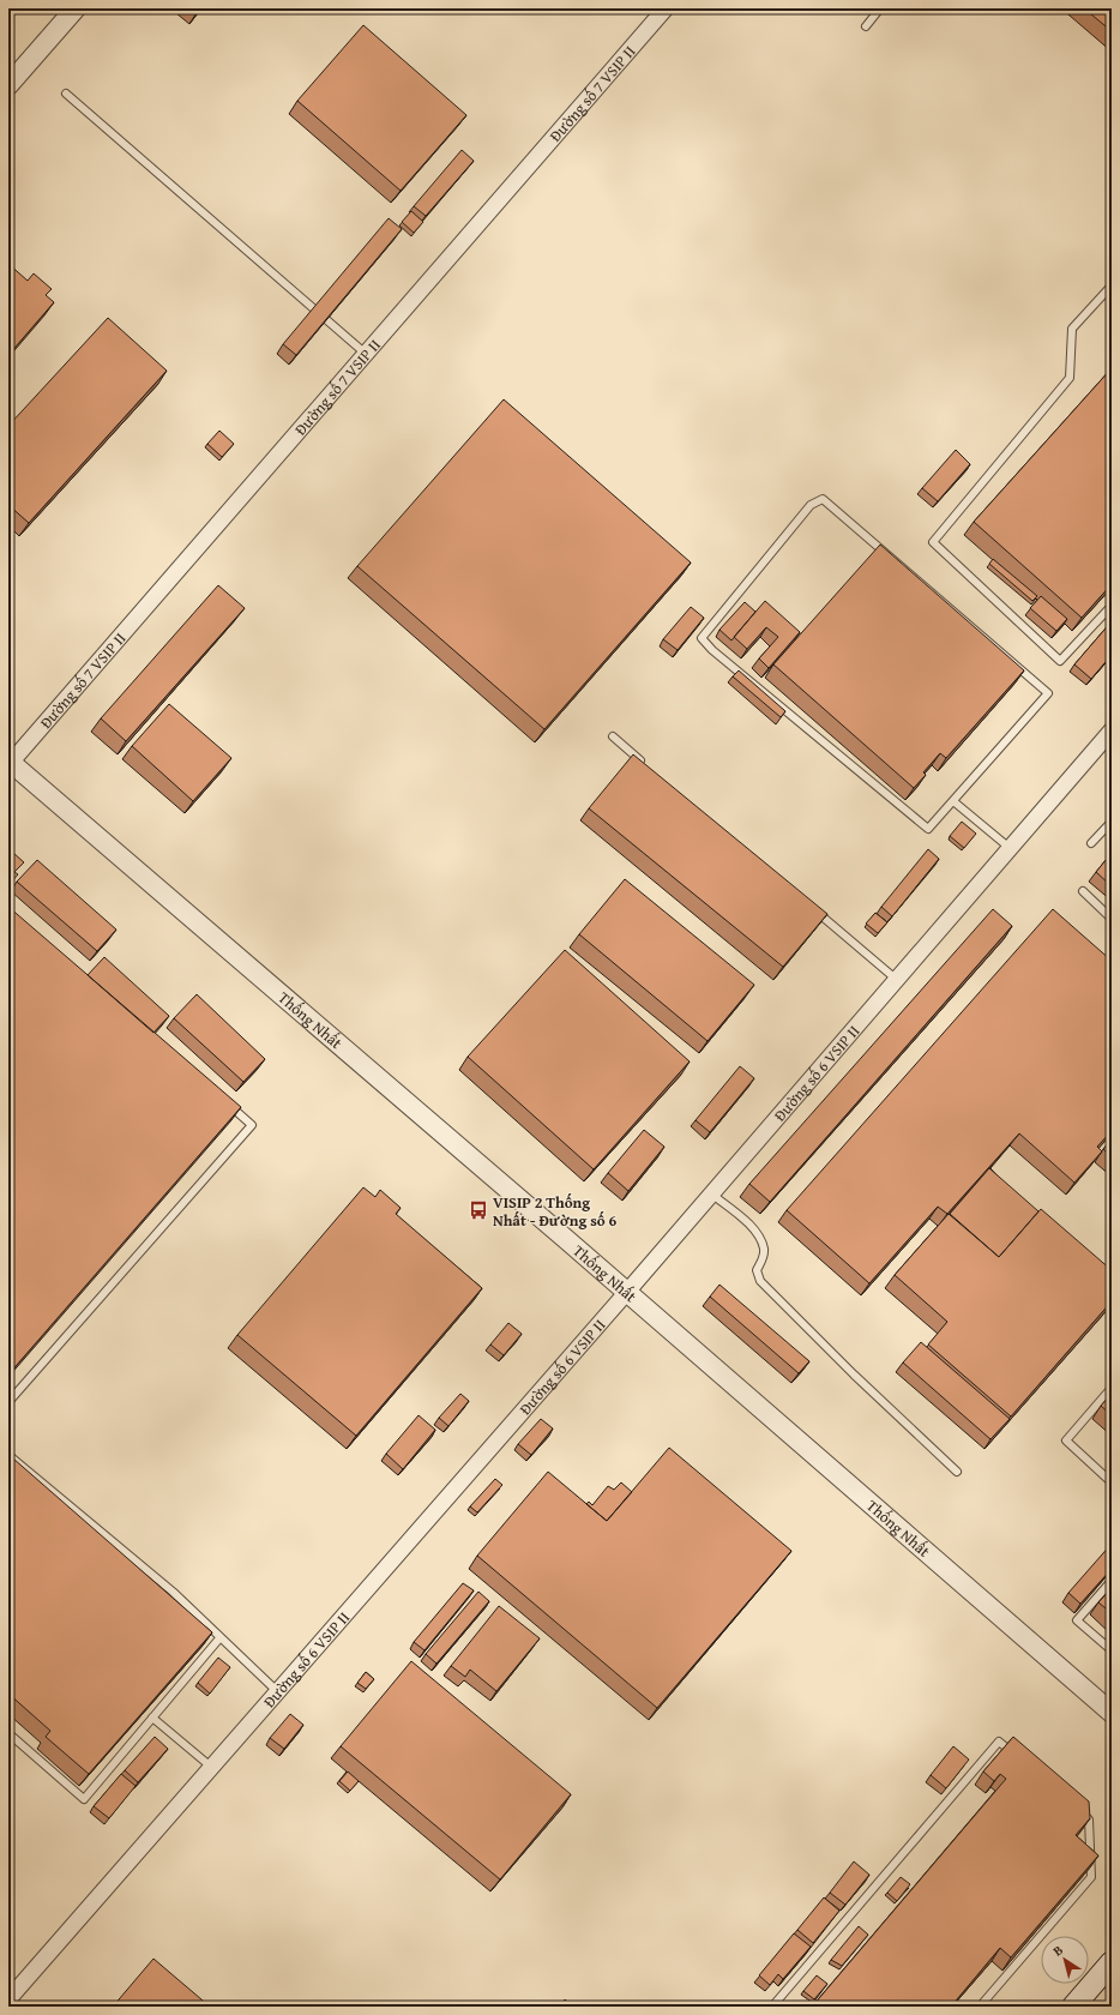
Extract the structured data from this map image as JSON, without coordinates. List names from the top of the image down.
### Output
{
  "streets": {
    "street": ["Đường số 7 VSIP II", "Thống Nhất", "Đường số 6 VSIP II"]
  },
  "crossings": [
    ["Đường số 7 VSIP II", "Thống Nhất"],
    ["Thống Nhất", "Đường số 6 VSIP II"]
  ],
  "places": {
    "bus stop": ["VISIP 2 Thống Nhất - Đường số 6"]
  },
  "north": "top left"
}
